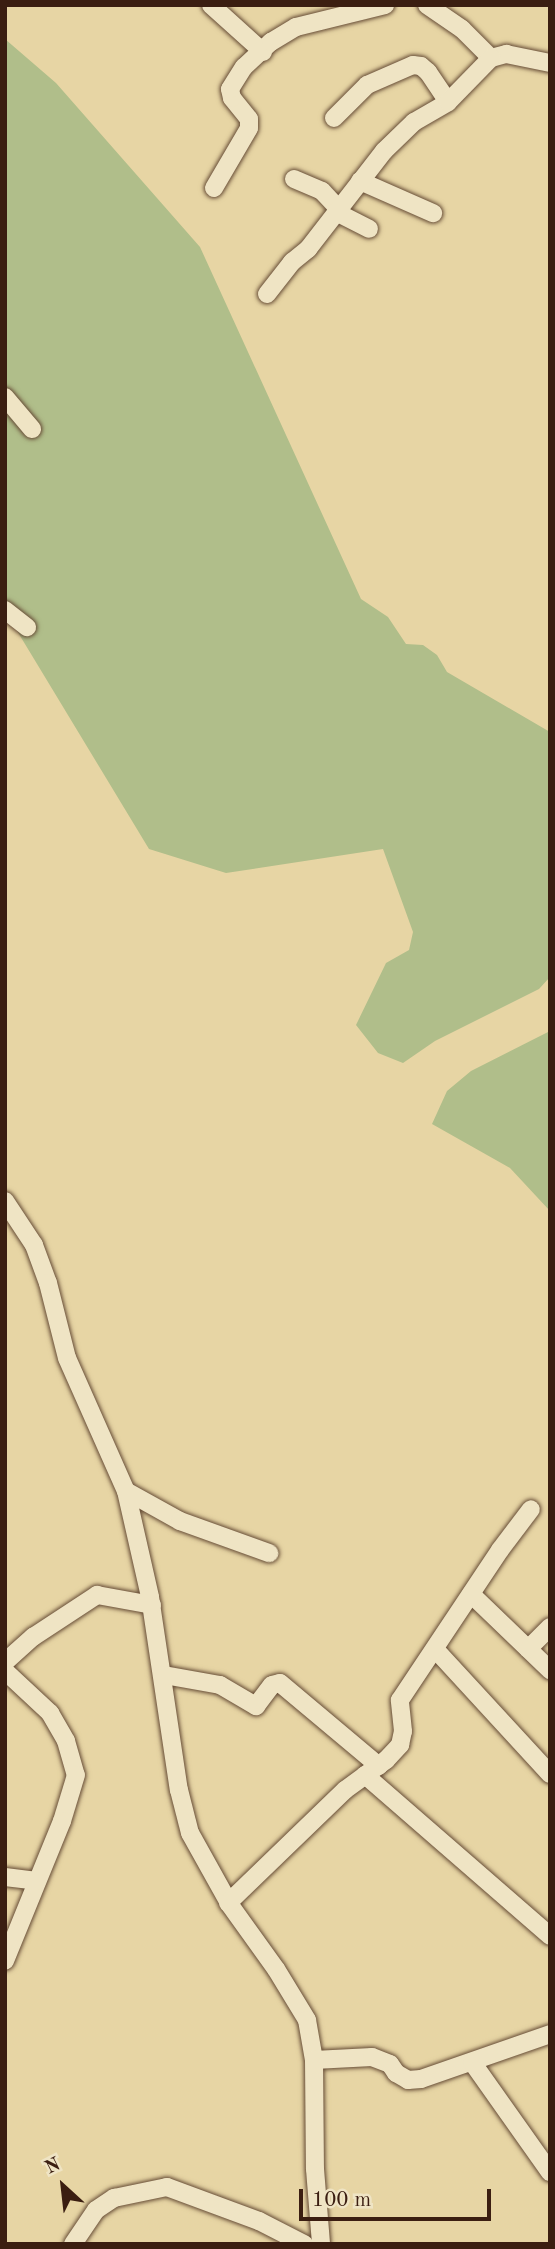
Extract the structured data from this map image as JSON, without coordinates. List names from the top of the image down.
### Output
{
  "scale_bar": "100 m",
  "north": "top left"
}
